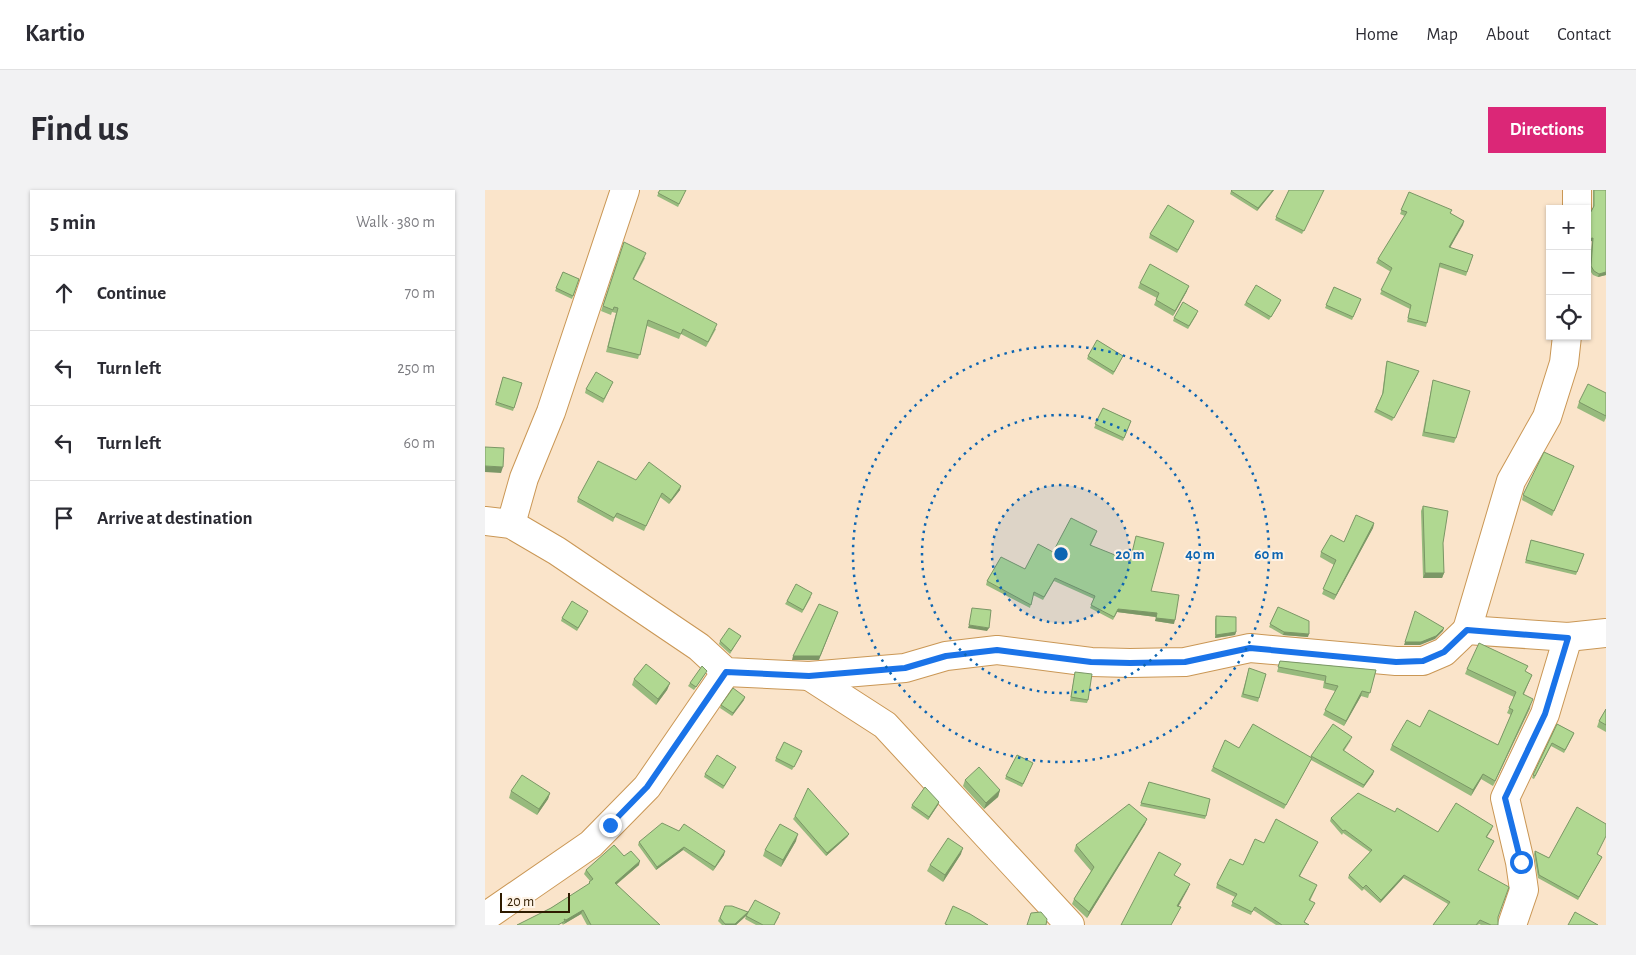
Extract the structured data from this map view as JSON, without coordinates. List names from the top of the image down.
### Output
{
  "scale_bar": "20 m",
  "page": {
    "header": "Kartio",
    "nav": [
      "Home",
      "Map",
      "About",
      "Contact"
    ],
    "buttons": "Directions",
    "title": "Find us",
    "heading": ["5 min", "Walk · 380 m"],
    "map_buttons": ["+", "−"],
    "list": [
      ["Continue", "70 m"],
      ["Turn left", "250 m"],
      ["Turn left", "60 m"],
      "Arrive at destination"
    ],
    "scale": "20 m"
  },
  "rings": ["20 m", "40 m", "60 m"]
}
